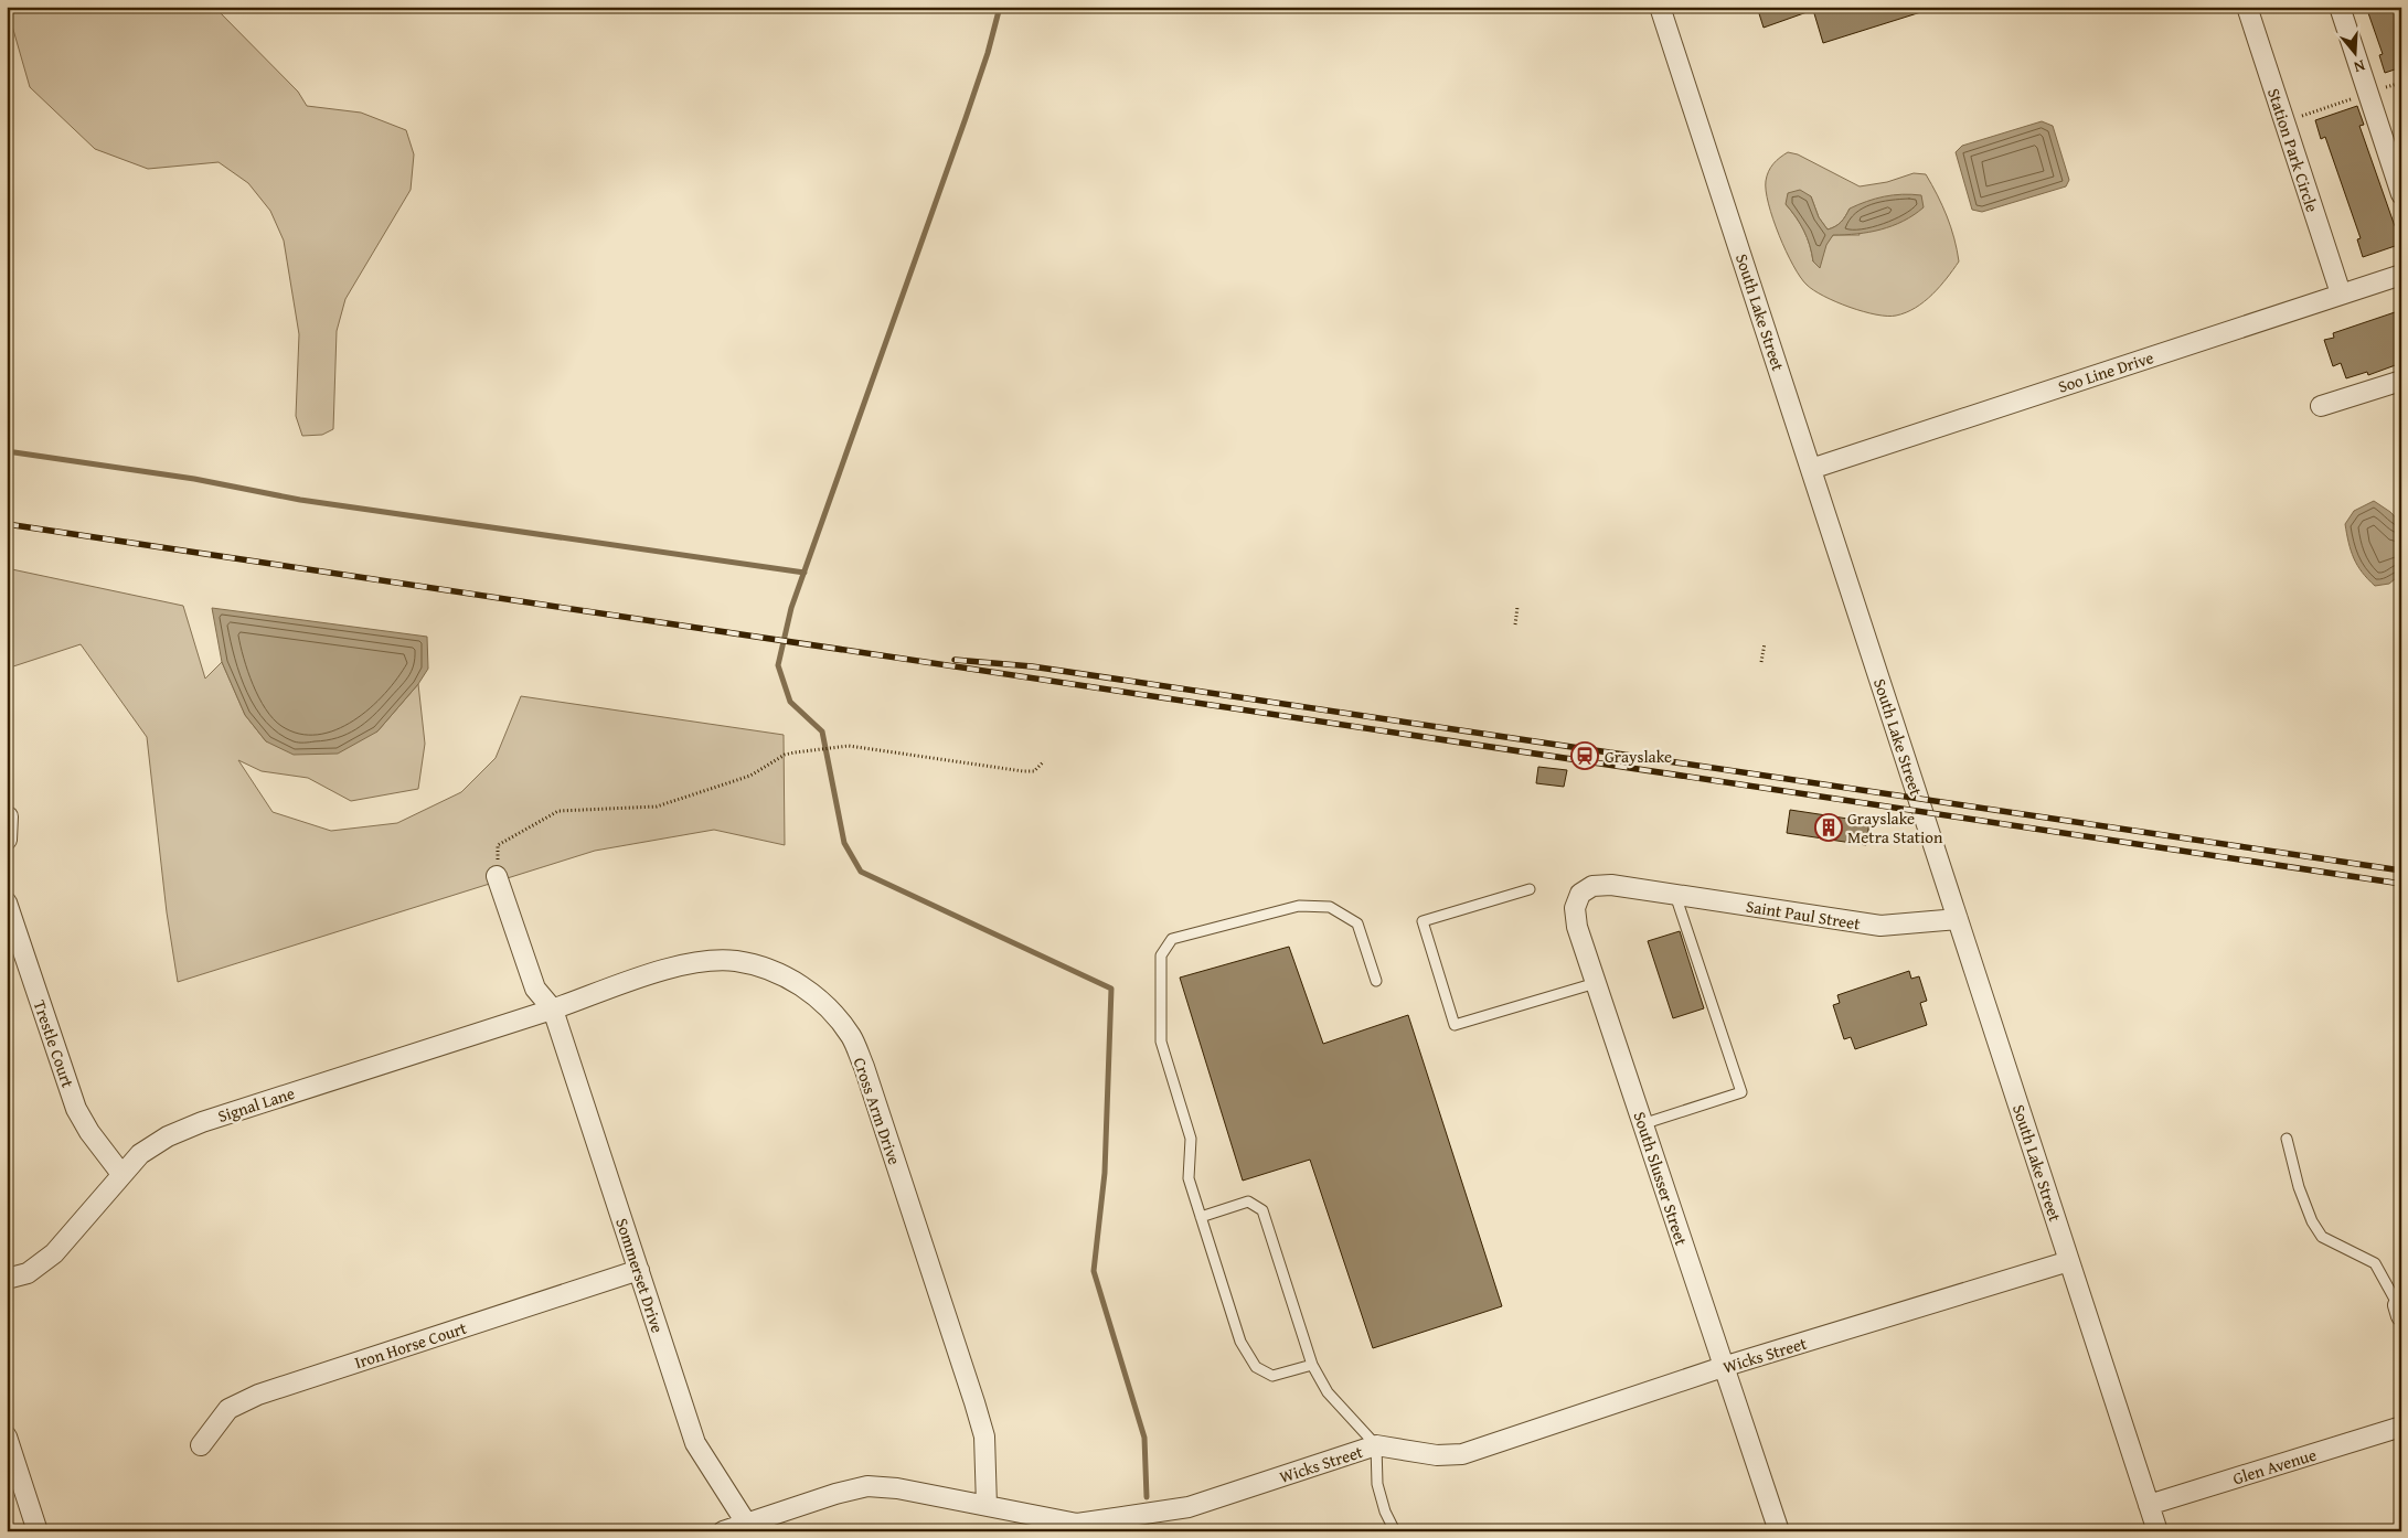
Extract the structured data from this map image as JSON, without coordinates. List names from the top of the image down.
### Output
{
  "streets": {
    "street": [
      "Station Park Circle",
      "South Lake Street",
      "Soo Line Drive",
      "Saint Paul Street",
      "Trestle Court",
      "Signal Lane",
      "Cross Arm Drive",
      "South Slusser Street",
      "Sommerset Drive",
      "Iron Horse Court",
      "Wicks Street",
      "Glen Avenue"
    ]
  },
  "crossings": [
    ["Station Park Circle", "Soo Line Drive"],
    ["South Lake Street", "Soo Line Drive"],
    ["South Lake Street", "Saint Paul Street"],
    ["South Lake Street", "Wicks Street"],
    ["South Lake Street", "Glen Avenue"],
    ["Saint Paul Street", "South Slusser Street"],
    ["Trestle Court", "Signal Lane"],
    ["Signal Lane", "Cross Arm Drive"],
    ["Signal Lane", "Sommerset Drive"],
    ["Cross Arm Drive", "Sommerset Drive"],
    ["Cross Arm Drive", "Wicks Street"],
    ["South Slusser Street", "Wicks Street"],
    ["Sommerset Drive", "Iron Horse Court"],
    ["Sommerset Drive", "Wicks Street"]
  ],
  "places": {
    "station": ["Grayslake"],
    "building": ["Grayslake Metra Station"]
  },
  "north": "bottom"
}
